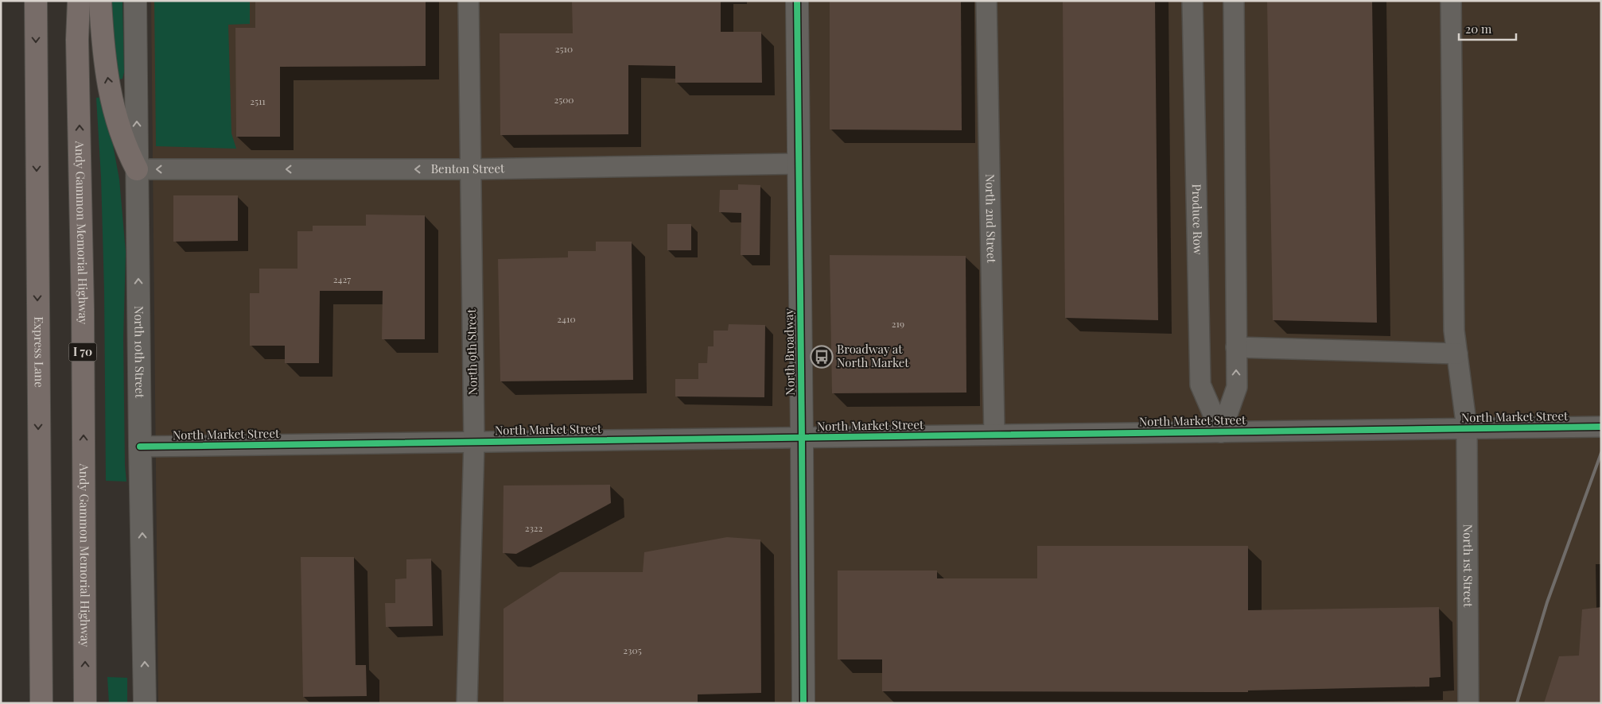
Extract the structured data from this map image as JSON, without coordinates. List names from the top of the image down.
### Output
{
  "streets": {
    "highway": ["Andy Gammon Memorial Highway", "Express Lane", "I 70"],
    "street": [
      "Benton Street",
      "North 2nd Street",
      "Produce Row",
      "North 10th Street",
      "North 9th Street",
      "North Broadway",
      "North Market Street",
      "North 1st Street"
    ]
  },
  "crossings": [
    ["Benton Street", "North 10th Street"],
    ["Benton Street", "North 9th Street"],
    ["Benton Street", "North Broadway"],
    ["North 2nd Street", "North Market Street"],
    ["Produce Row", "North Market Street"],
    ["North 10th Street", "North Market Street"],
    ["North 9th Street", "North Market Street"],
    ["North Broadway", "North Market Street"],
    ["North Market Street", "North 1st Street"]
  ],
  "one_way": [
    "Benton Street",
    "Andy Gammon Memorial Highway",
    "Express Lane",
    "North 10th Street"
  ],
  "places": {
    "bus stop": ["Broadway at North Market"]
  },
  "house_numbers": [
    "2510",
    "2500",
    "2511",
    "2427",
    "2410",
    "219",
    "2322",
    "2305"
  ],
  "scale_bar": "20 m"
}
